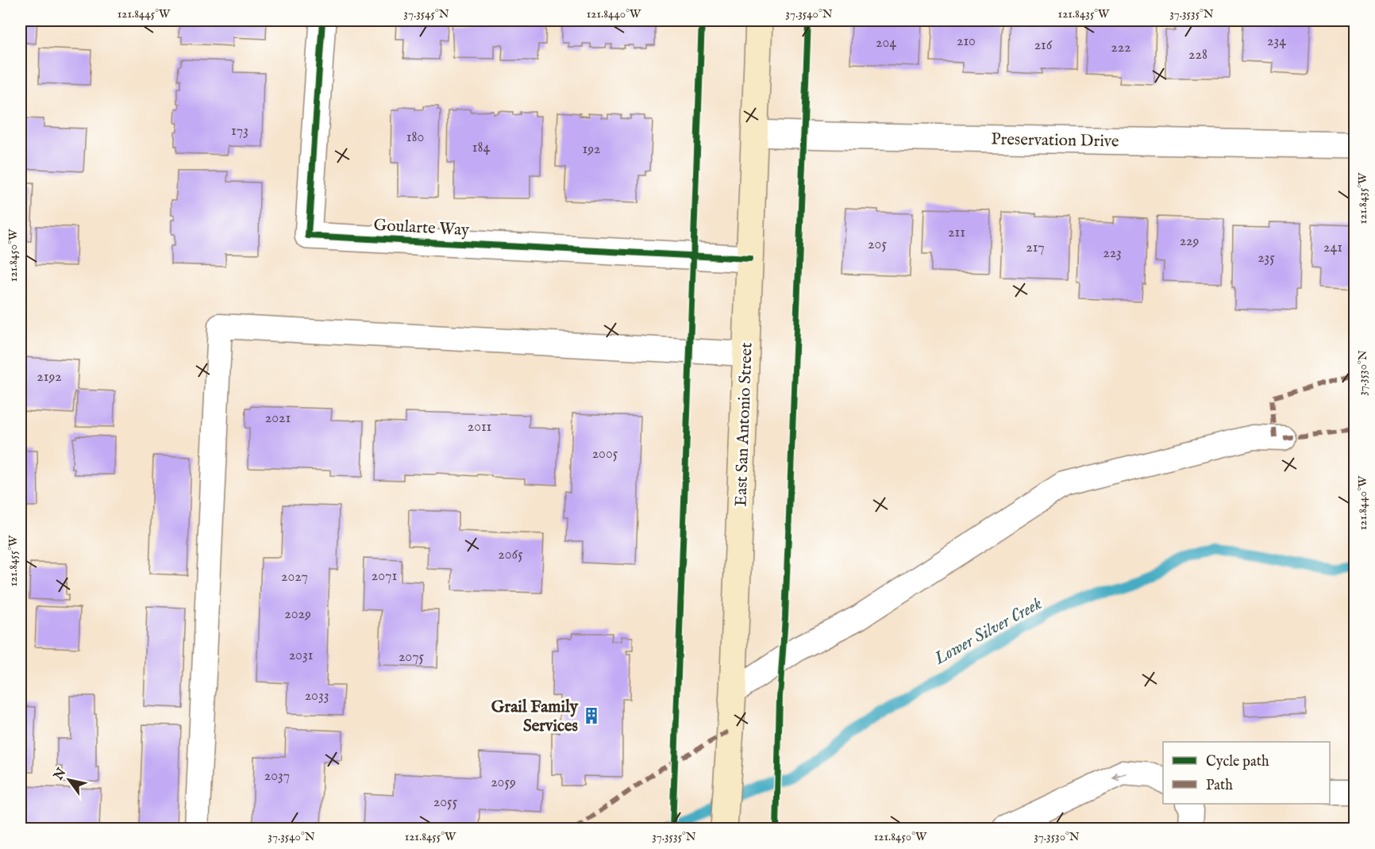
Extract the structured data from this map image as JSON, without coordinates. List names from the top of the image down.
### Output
{
  "streets": {
    "main road": ["East San Antonio Street"],
    "street": ["Preservation Drive", "Goularte Way"]
  },
  "crossings": [
    ["Preservation Drive", "East San Antonio Street"],
    ["Goularte Way", "East San Antonio Street"]
  ],
  "water": ["Lower Silver Creek"],
  "places": {
    "building": ["Grail Family Services"]
  },
  "house_numbers": [
    "210",
    "234",
    "204",
    "216",
    "222",
    "228",
    "173",
    "180",
    "184",
    "192",
    "211",
    "229",
    "205",
    "217",
    "241",
    "223",
    "235",
    "2192",
    "2021",
    "2011",
    "2005",
    "2065",
    "2071",
    "2027",
    "2029",
    "2031",
    "2075",
    "2033",
    "2037",
    "2059",
    "2055"
  ],
  "legend": ["Cycle path", "Path"],
  "north": "top left",
  "coordinates": [
    "121.8445°W",
    "37.3545°N",
    "121.8440°W",
    "37.3540°N",
    "121.8435°W",
    "37.3535°N",
    "121.8450°W",
    "37.3530°N",
    "121.8455°W"
  ]
}
